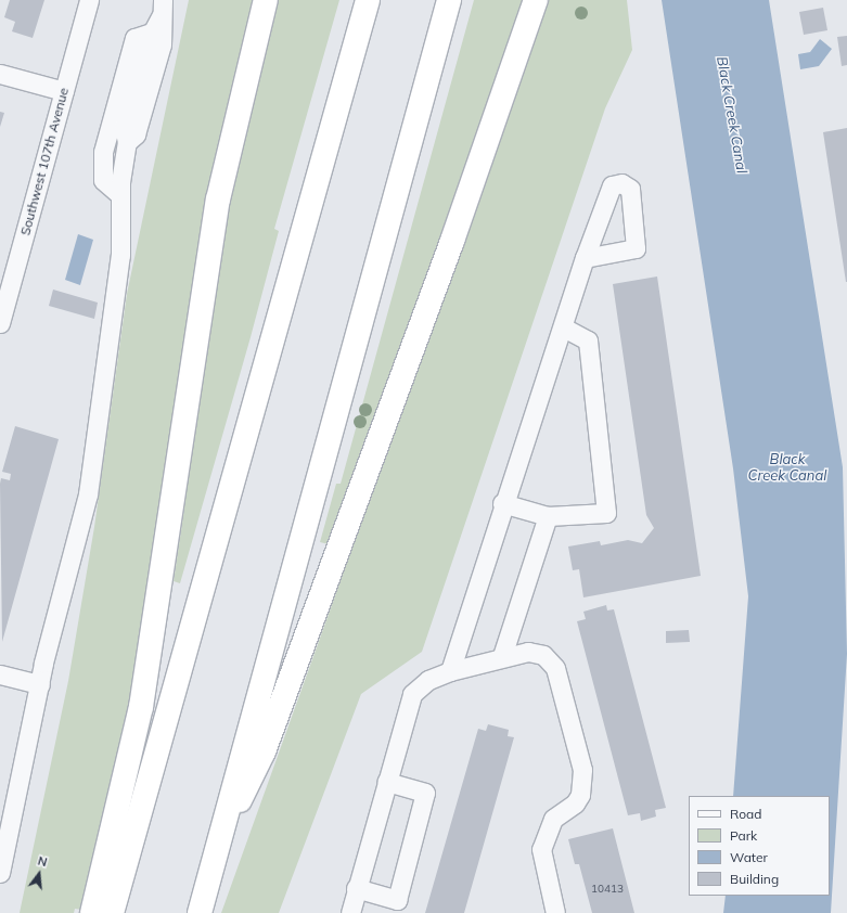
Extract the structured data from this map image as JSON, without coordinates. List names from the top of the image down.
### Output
{
  "streets": {
    "street": ["Southwest 107th Avenue"]
  },
  "water": ["Black Creek Canal"],
  "house_numbers": ["10413"],
  "legend": [
    "Road",
    "Park",
    "Water",
    "Building"
  ],
  "north": "top"
}
